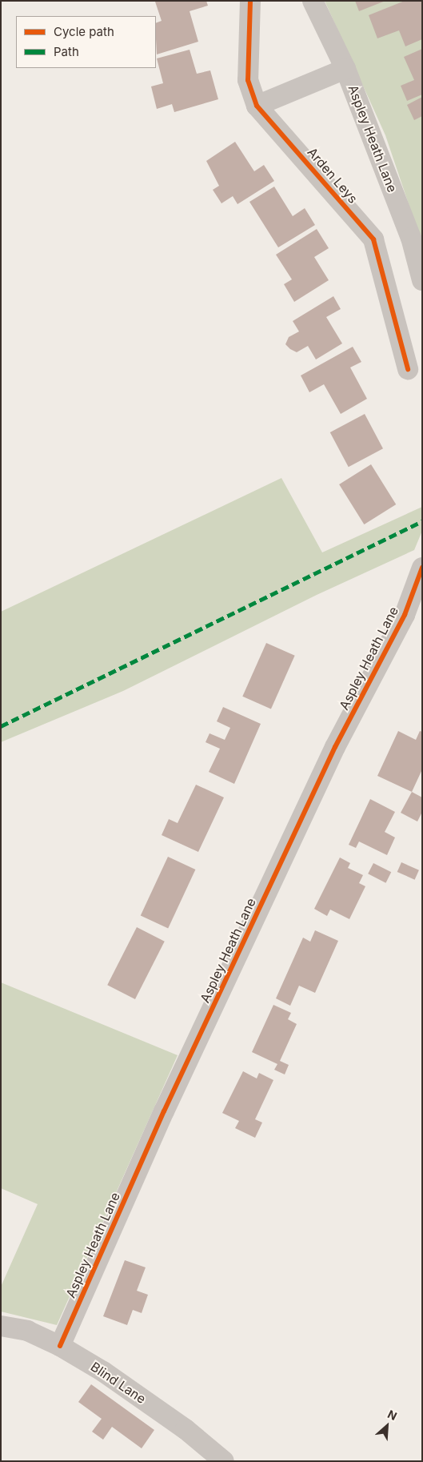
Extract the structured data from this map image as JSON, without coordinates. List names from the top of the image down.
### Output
{
  "streets": {
    "street": ["Aspley Heath Lane", "Arden Leys", "Blind Lane"]
  },
  "crossings": [
    ["Aspley Heath Lane", "Blind Lane"]
  ],
  "legend": ["Cycle path", "Path"],
  "north": "top right"
}
